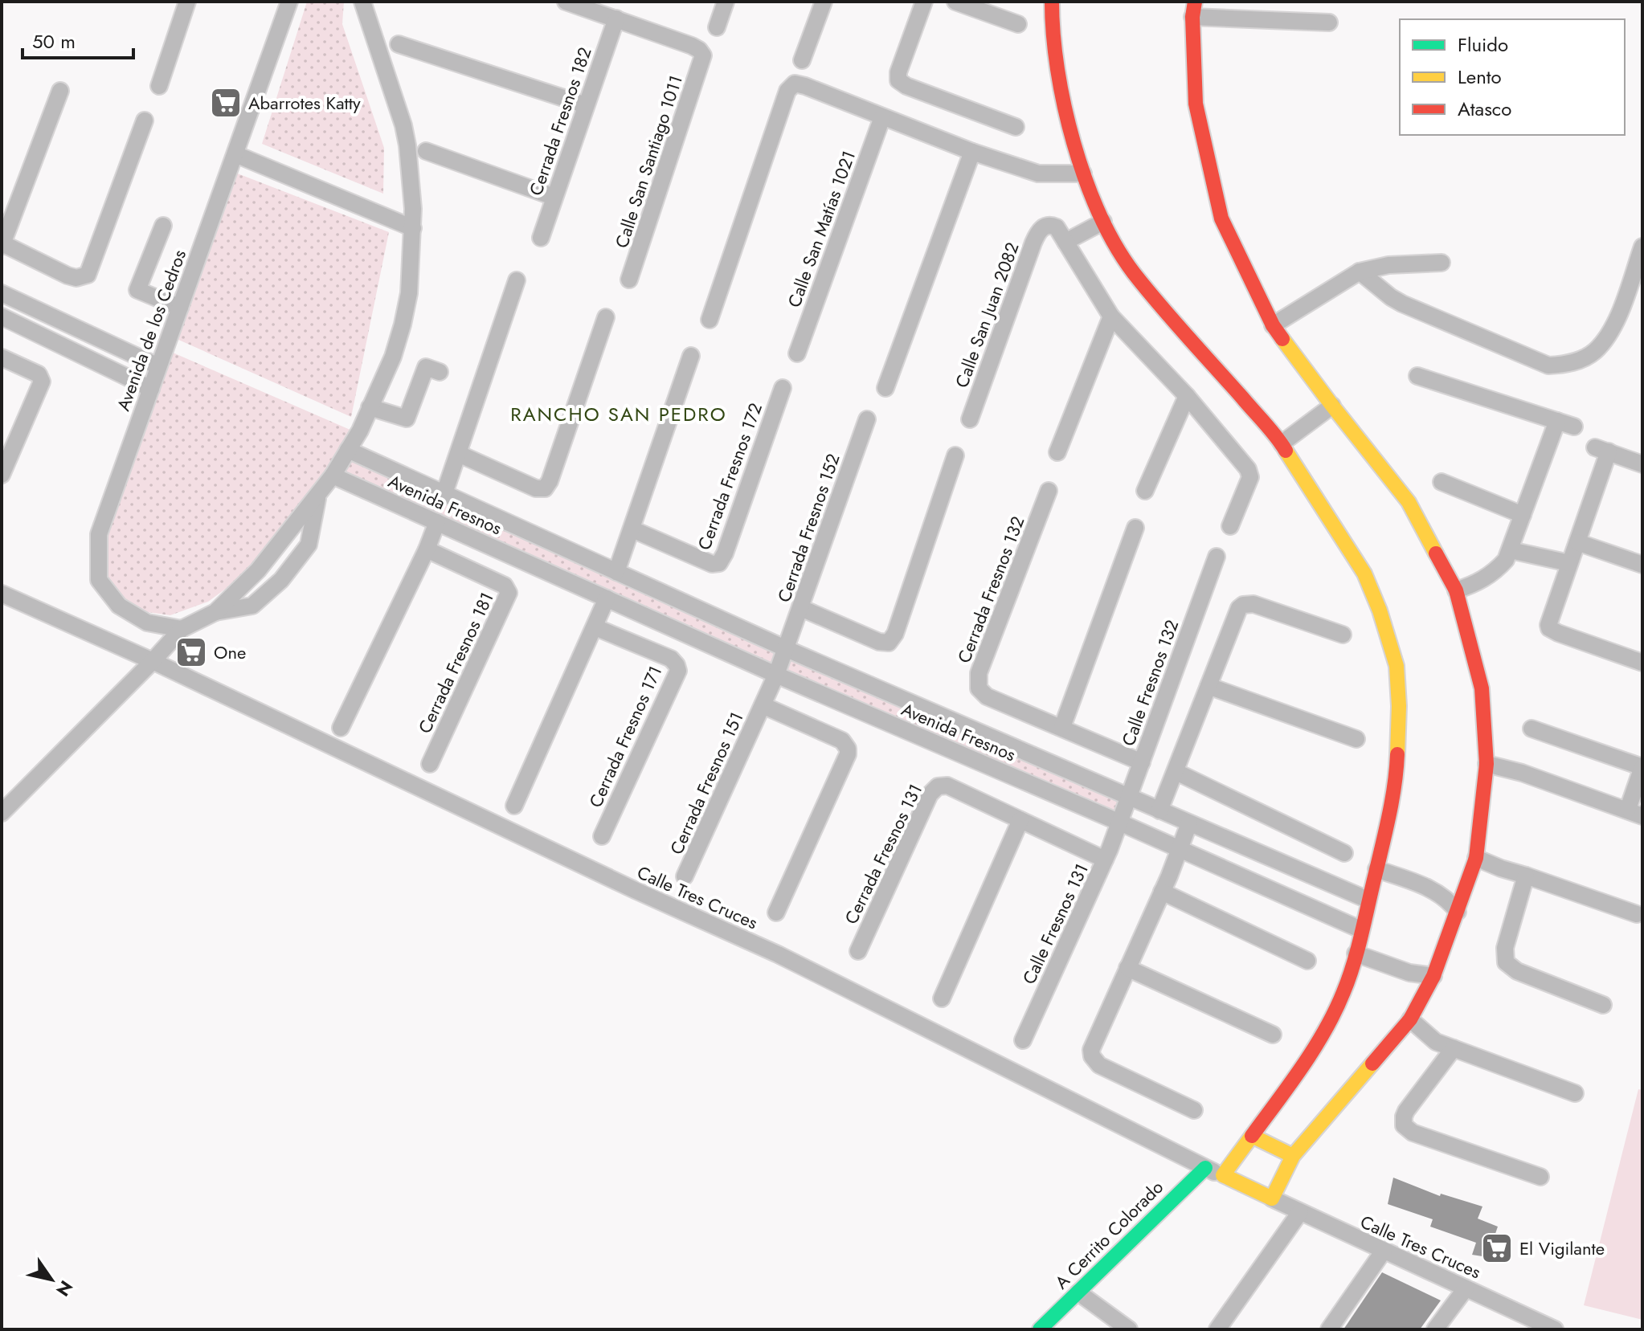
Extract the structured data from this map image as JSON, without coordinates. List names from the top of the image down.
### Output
{
  "streets": {
    "main road": ["A Cerrito Colorado"],
    "street": [
      "Cerrada Fresnos 182",
      "Calle San Santiago 1011",
      "Calle San Matías 1021",
      "Calle San Juan 2082",
      "Avenida de los Cedros",
      "Cerrada Fresnos 172",
      "Avenida Fresnos",
      "Cerrada Fresnos 152",
      "Cerrada Fresnos 132",
      "Cerrada Fresnos 181",
      "Calle Fresnos 132",
      "Cerrada Fresnos 171",
      "Cerrada Fresnos 151",
      "Cerrada Fresnos 131",
      "Calle Tres Cruces",
      "Calle Fresnos 131"
    ]
  },
  "crossings": [
    ["Cerrada Fresnos 182", "Calle San Santiago 1011"],
    ["Avenida Fresnos", "Cerrada Fresnos 152"],
    ["Avenida Fresnos", "Calle Fresnos 132"],
    ["Avenida Fresnos", "Cerrada Fresnos 151"],
    ["Avenida Fresnos", "Calle Fresnos 131"],
    ["Cerrada Fresnos 152", "Cerrada Fresnos 151"],
    ["Cerrada Fresnos 132", "Calle Fresnos 132"],
    ["Calle Fresnos 132", "Calle Fresnos 131"],
    ["Cerrada Fresnos 131", "Calle Fresnos 131"],
    ["Calle Tres Cruces", "A Cerrito Colorado"]
  ],
  "districts": ["RANCHO SAN PEDRO"],
  "places": {
    "supermarket": ["Abarrotes Katty", "One", "El Vigilante"]
  },
  "legend": ["Fluido", "Lento", "Atasco"],
  "scale_bar": "50 m",
  "north": "bottom right"
}
